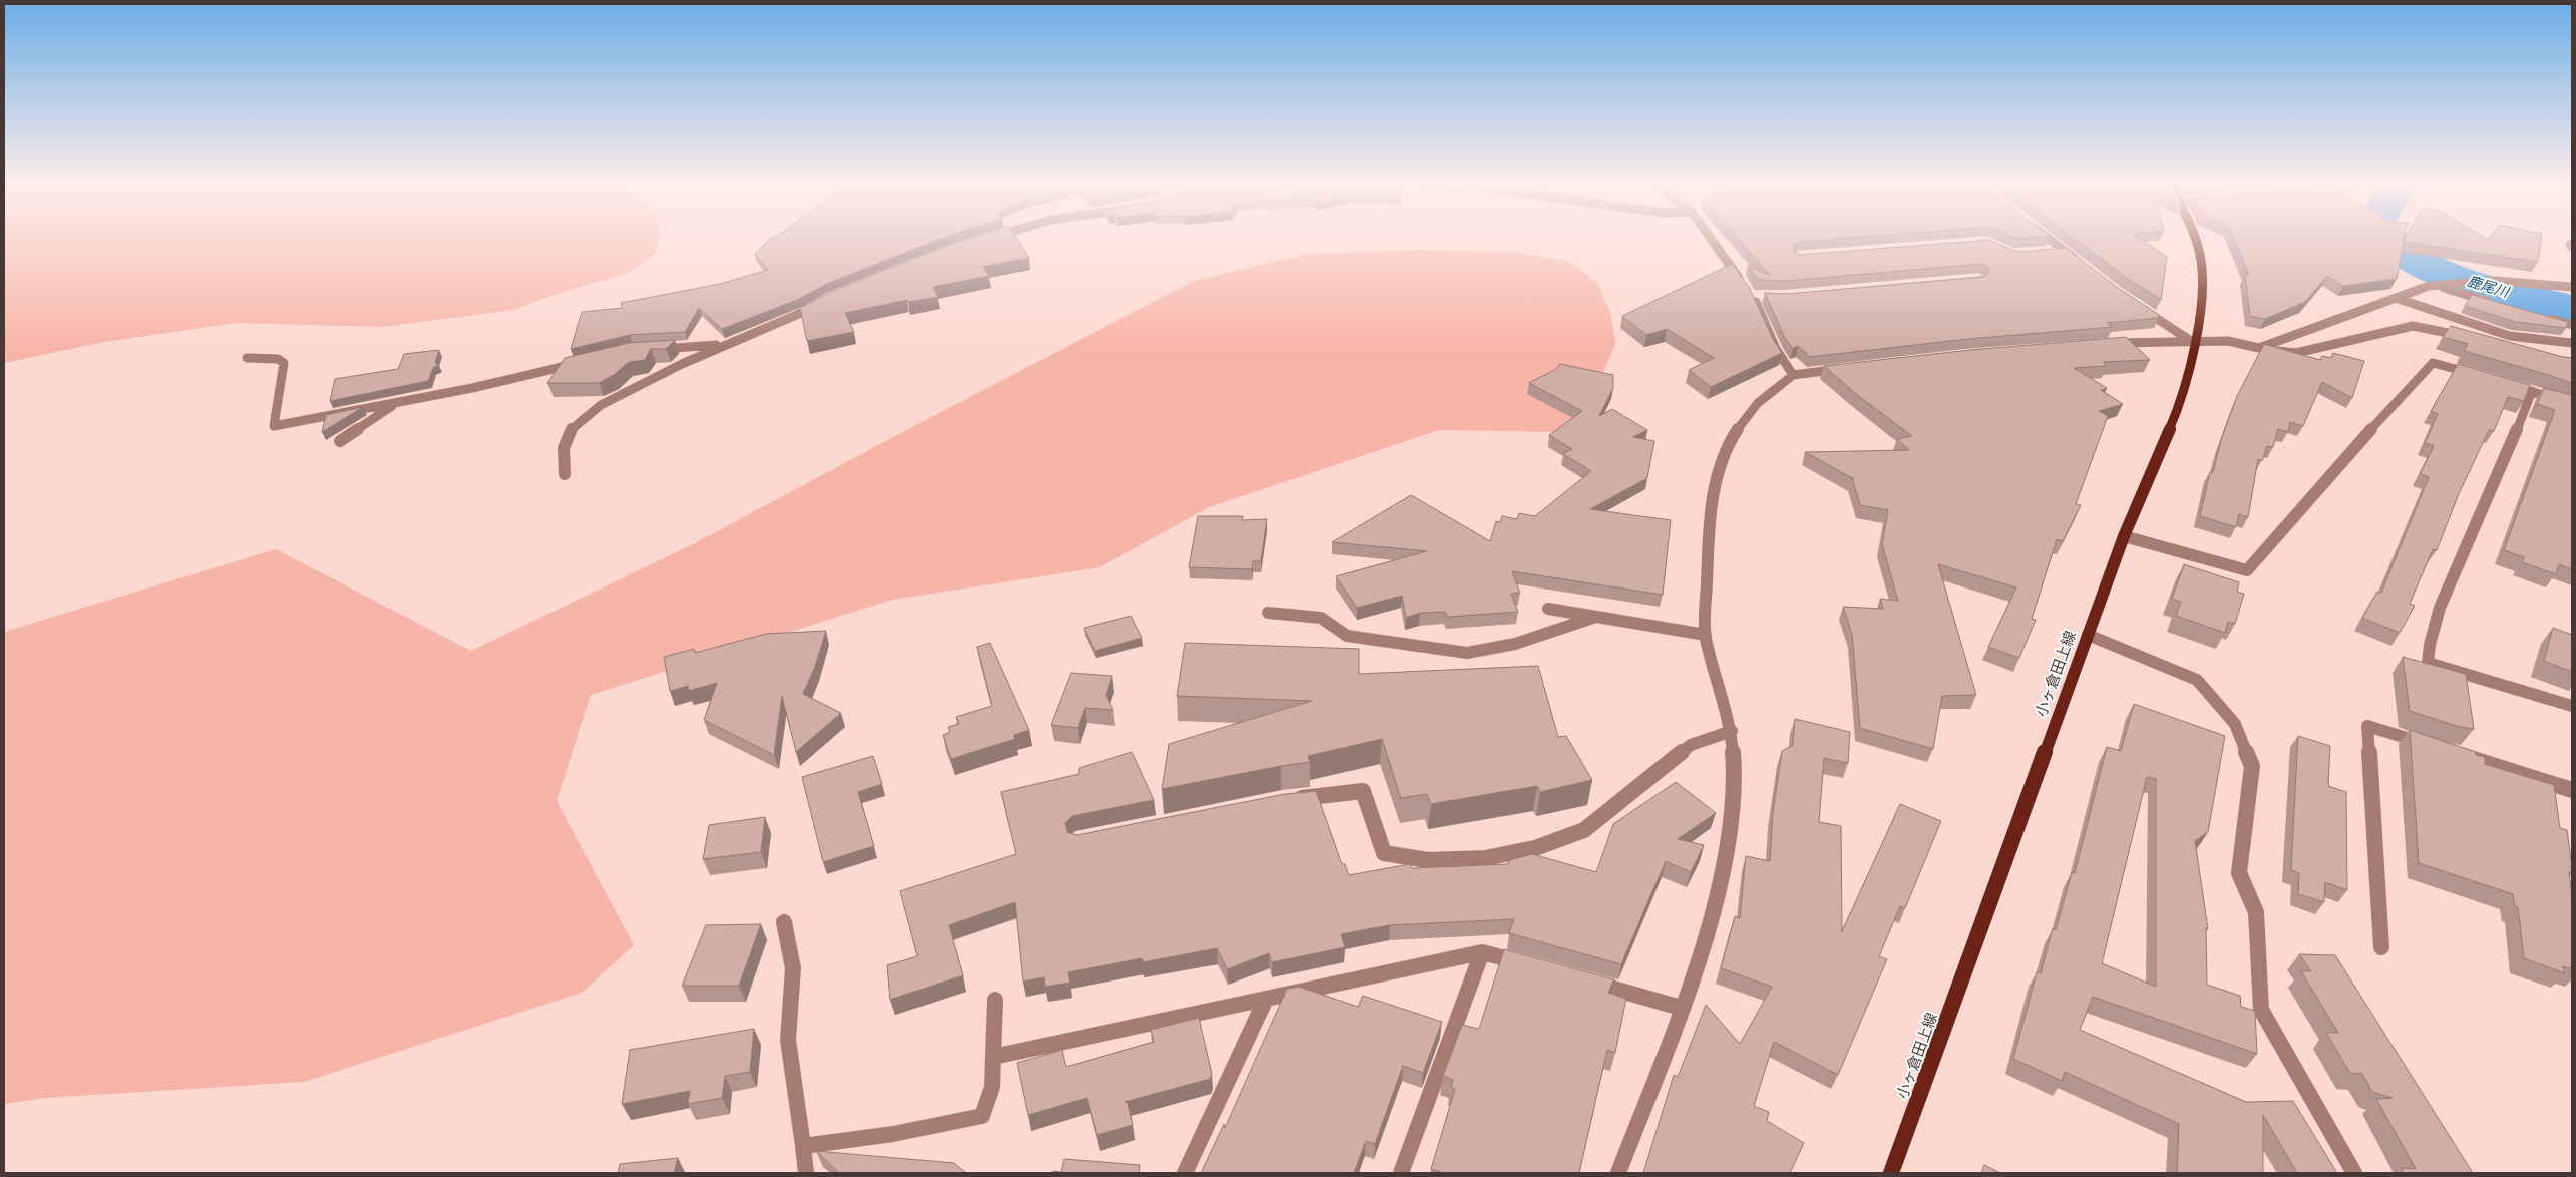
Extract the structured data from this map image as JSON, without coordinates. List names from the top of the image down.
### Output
{
  "streets": {
    "main road": ["小ヶ倉田上線"]
  },
  "water": ["鹿尾川"]
}
